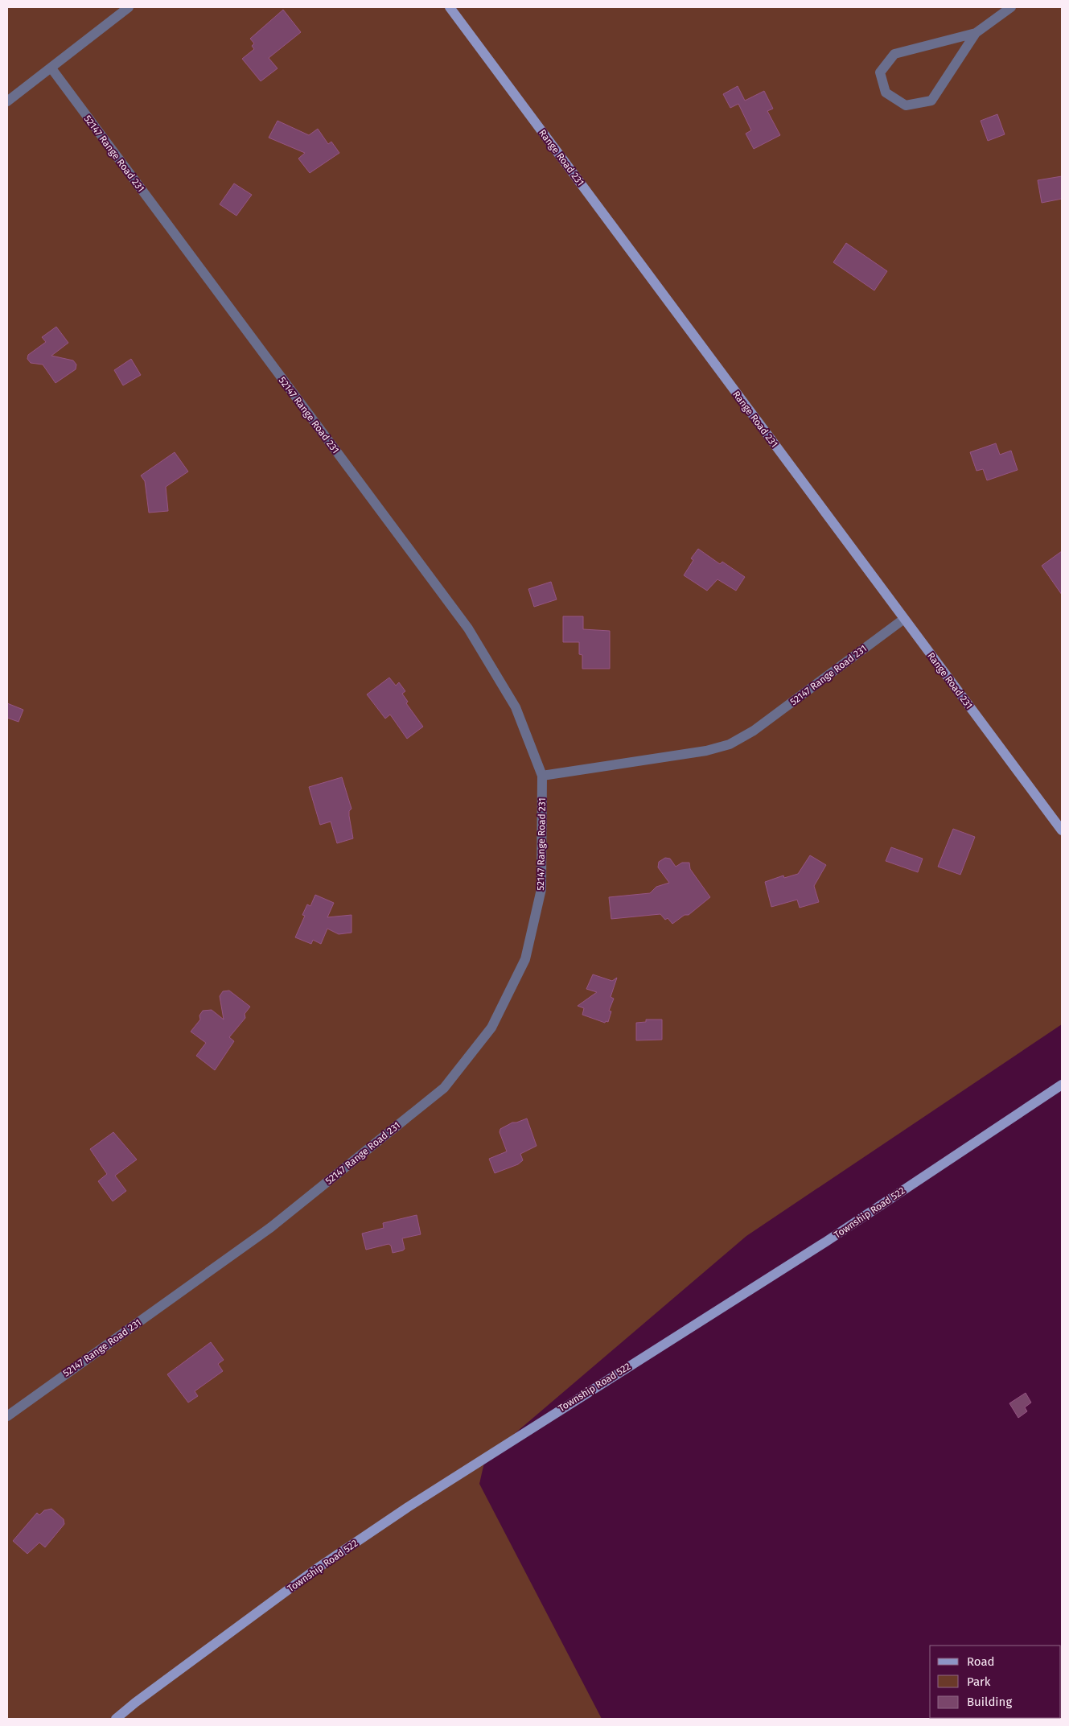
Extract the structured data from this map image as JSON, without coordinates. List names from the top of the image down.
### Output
{
  "streets": {
    "main road": ["Range Road 231", "Township Road 522"],
    "street": ["52147 Range Road 231"]
  },
  "crossings": [
    ["52147 Range Road 231", "Range Road 231"]
  ],
  "legend": ["Road", "Park", "Building"]
}
